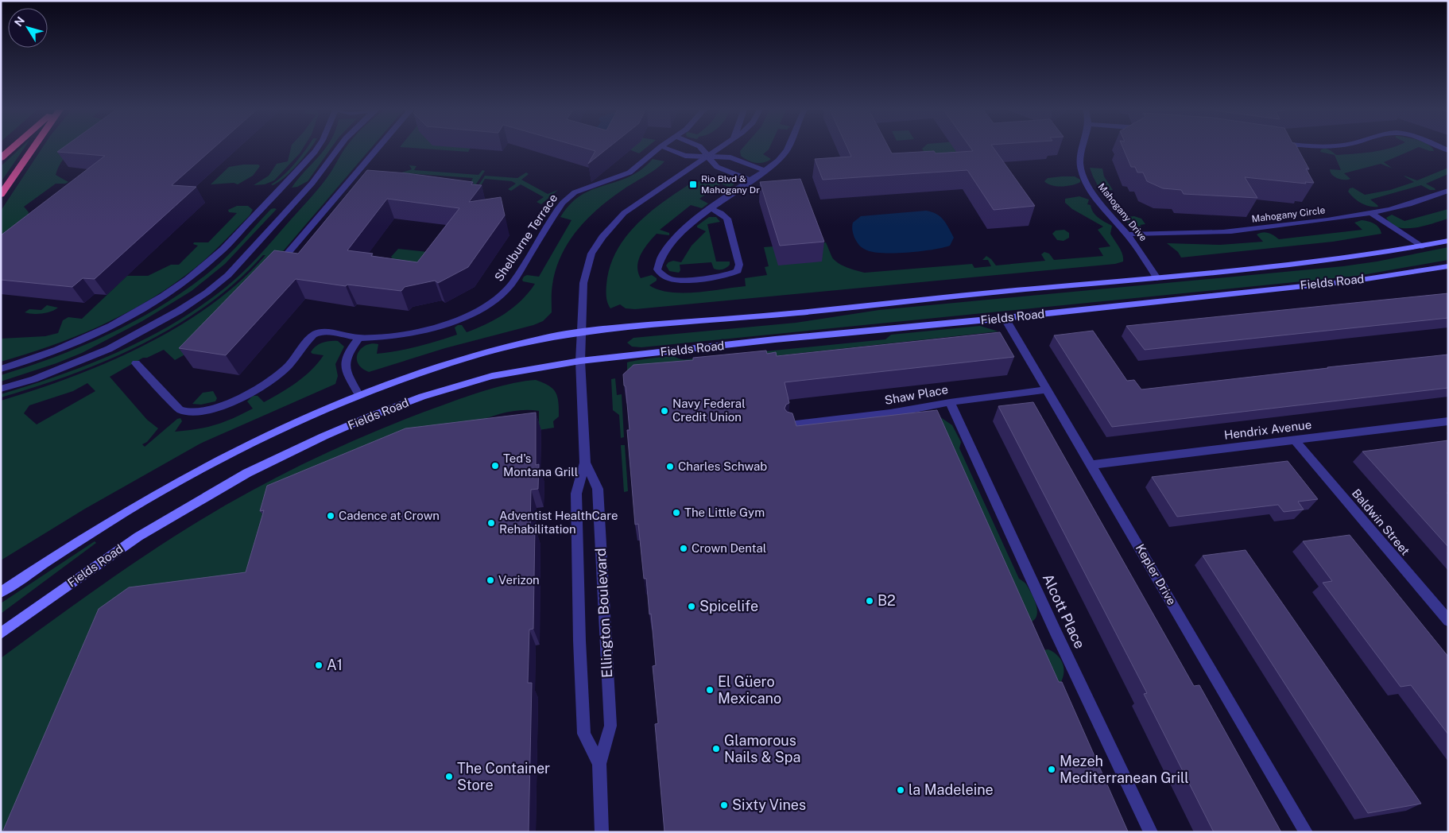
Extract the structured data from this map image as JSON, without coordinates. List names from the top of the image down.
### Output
{
  "streets": {
    "main road": ["Fields Road"],
    "street": [
      "Mahogany Drive",
      "Mahogany Circle",
      "Shelburne Terrace",
      "Shaw Place",
      "Hendrix Avenue",
      "Baldwin Street",
      "Kepler Drive",
      "Alcott Place",
      "Ellington Boulevard"
    ]
  },
  "crossings": [
    ["Mahogany Drive", "Mahogany Circle"],
    ["Mahogany Drive", "Fields Road"],
    ["Fields Road", "Kepler Drive"],
    ["Fields Road", "Ellington Boulevard"],
    ["Shaw Place", "Kepler Drive"],
    ["Shaw Place", "Alcott Place"],
    ["Hendrix Avenue", "Baldwin Street"],
    ["Hendrix Avenue", "Kepler Drive"]
  ],
  "places": {
    "transit": ["Rio Blvd & Mahogany Dr"],
    "other": [
      "Navy Federal Credit Union",
      "Ted's Montana Grill",
      "Charles Schwab",
      "The Little Gym",
      "Cadence at Crown",
      "Adventist HealthCare Rehabilitation",
      "Crown Dental",
      "Verizon",
      "B2",
      "Spicelife",
      "A1",
      "El Güero Mexicano",
      "Glamorous Nails & Spa",
      "Mezeh Mediterranean Grill",
      "The Container Store",
      "la Madeleine",
      "Sixty Vines"
    ]
  },
  "north": "top left"
}
